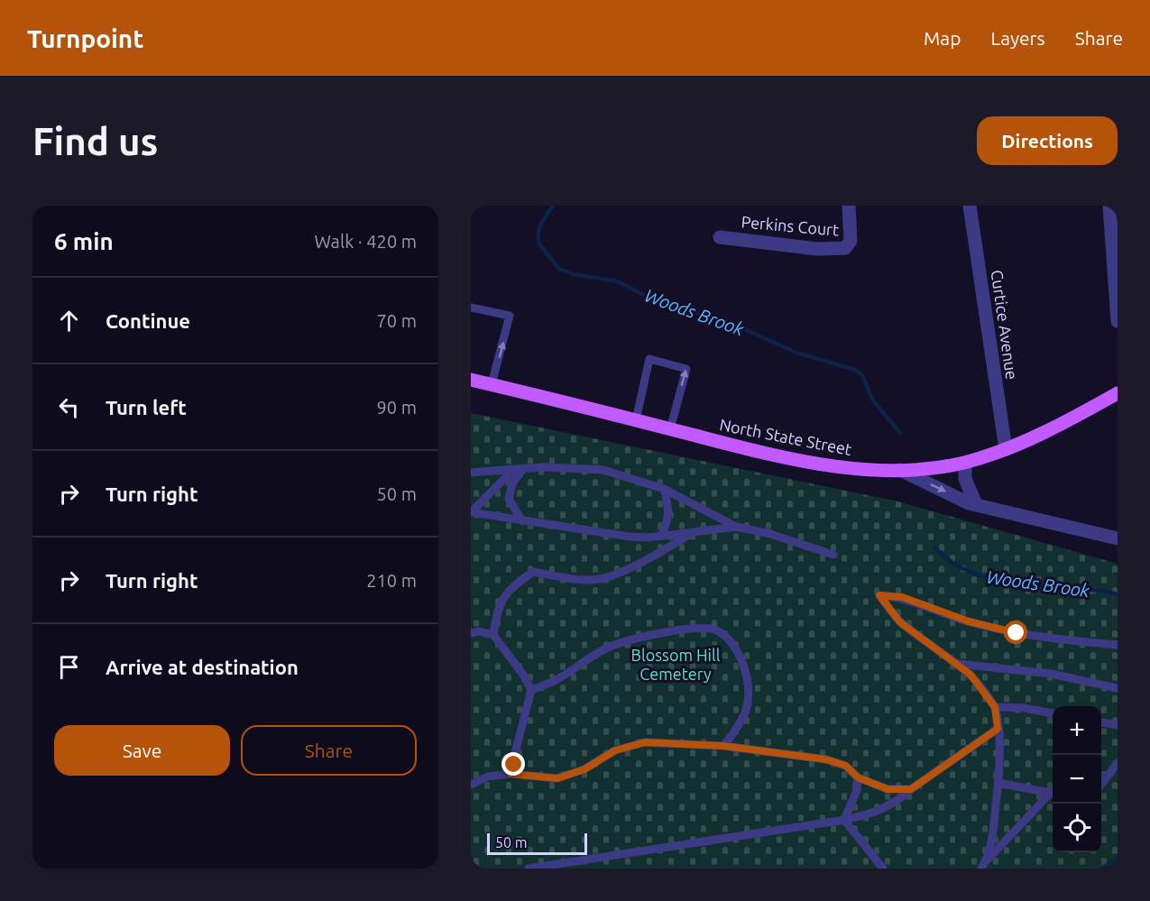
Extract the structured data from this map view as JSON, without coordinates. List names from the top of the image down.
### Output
{
  "streets": {
    "main road": ["North State Street"],
    "street": ["Perkins Court", "Curtice Avenue"]
  },
  "crossings": [
    ["Curtice Avenue", "North State Street"]
  ],
  "water": ["Woods Brook"],
  "parks": ["Blossom Hill Cemetery"],
  "scale_bar": "50 m",
  "page": {
    "header": "Turnpoint",
    "nav": ["Map", "Layers", "Share"],
    "buttons": [
      "Directions",
      ["Save", "Share"]
    ],
    "title": "Find us",
    "heading": ["6 min", "Walk · 420 m"],
    "list": [
      ["Continue", "70 m"],
      ["Turn left", "90 m"],
      ["Turn right", "50 m"],
      ["Turn right", "210 m"],
      "Arrive at destination"
    ],
    "map_buttons": ["+", "−"],
    "scale": "50 m"
  }
}
